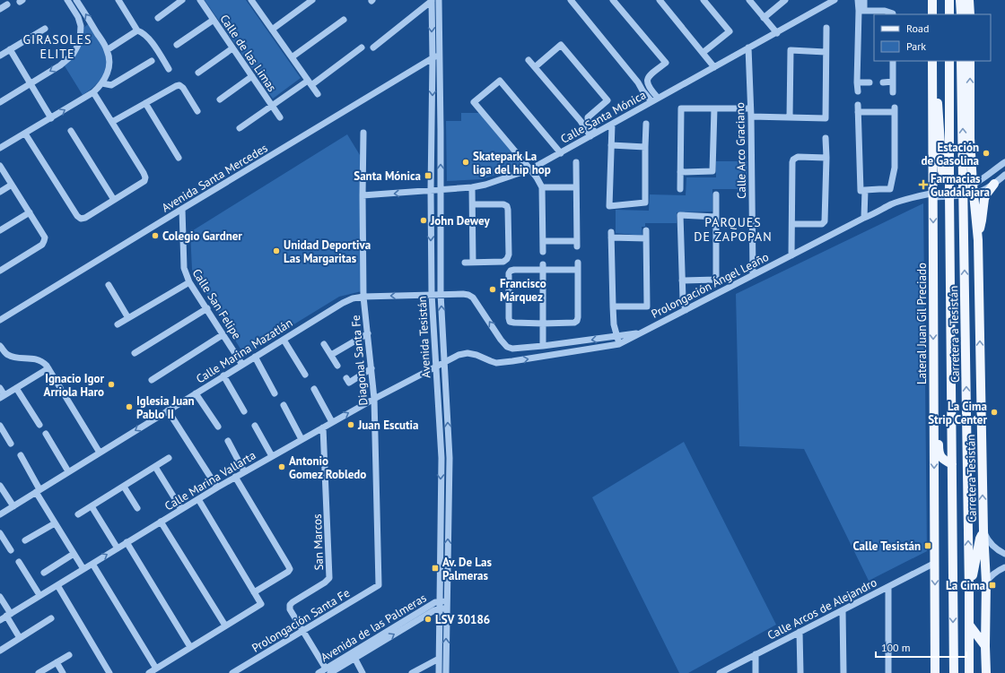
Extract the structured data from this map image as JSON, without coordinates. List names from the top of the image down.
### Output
{
  "streets": {
    "main road": ["Lateral Juan Gil Preciado", "Carretera a Tesistán", "Carretera Tesistán"],
    "street": [
      "Calle de las Limas",
      "Calle Santa Mónica",
      "Calle Arco Graciano",
      "Avenida Santa Mercedes",
      "Prolongación Ángel Leaño",
      "Calle San Felipe",
      "Avenida Tesistán",
      "Calle Marina Mazatlán",
      "Diagonal Santa Fe",
      "Calle Marina Vallarta",
      "San Marcos",
      "Calle Arcos de Alejandro",
      "Prolongación Santa Fe",
      "Avenida de las Palmeras"
    ]
  },
  "crossings": [
    ["Calle Santa Mónica", "Calle Arco Graciano"],
    ["Calle Santa Mónica", "Avenida Tesistán"],
    ["Calle Santa Mónica", "Diagonal Santa Fe"],
    ["Calle Arco Graciano", "Prolongación Ángel Leaño"],
    ["Avenida Santa Mercedes", "Calle San Felipe"],
    ["Avenida Santa Mercedes", "Avenida Tesistán"],
    ["Prolongación Ángel Leaño", "Lateral Juan Gil Preciado"],
    ["Prolongación Ángel Leaño", "Carretera a Tesistán"],
    ["Prolongación Ángel Leaño", "Avenida Tesistán"],
    ["Prolongación Ángel Leaño", "Calle Marina Vallarta"],
    ["Calle San Felipe", "Calle Marina Mazatlán"],
    ["Lateral Juan Gil Preciado", "Calle Arcos de Alejandro"],
    ["Avenida Tesistán", "Calle Marina Mazatlán"],
    ["Avenida Tesistán", "Calle Marina Vallarta"],
    ["Avenida Tesistán", "Avenida de las Palmeras"],
    ["Calle Marina Mazatlán", "Diagonal Santa Fe"],
    ["Diagonal Santa Fe", "Calle Marina Vallarta"],
    ["Diagonal Santa Fe", "Prolongación Santa Fe"],
    ["Calle Marina Vallarta", "San Marcos"],
    ["San Marcos", "Prolongación Santa Fe"],
    ["San Marcos", "Avenida de las Palmeras"]
  ],
  "districts": ["GIRASOLES ELITE", "PARQUES DE ZAPOPAN"],
  "places": {
    "other": [
      "Estación de Gasolina",
      "Skatepark La liga del hip hop",
      "John Dewey",
      "Colegio Gardner",
      "Unidad Deportiva Las Margaritas",
      "Francisco Márquez",
      "Ignacio Igor Arriola Haro",
      "Iglesia Juan Pablo II",
      "La Cima Strip Center",
      "Juan Escutia",
      "Antonio Gomez Robledo",
      "LSV 30186"
    ],
    "transit": [
      "Santa Mónica",
      "Calle Tesistán",
      "Av. De Las Palmeras",
      "La Cima"
    ],
    "health": ["Farmacias Guadalajara"]
  },
  "legend": ["Road", "Park"],
  "scale_bar": "100 m"
}
